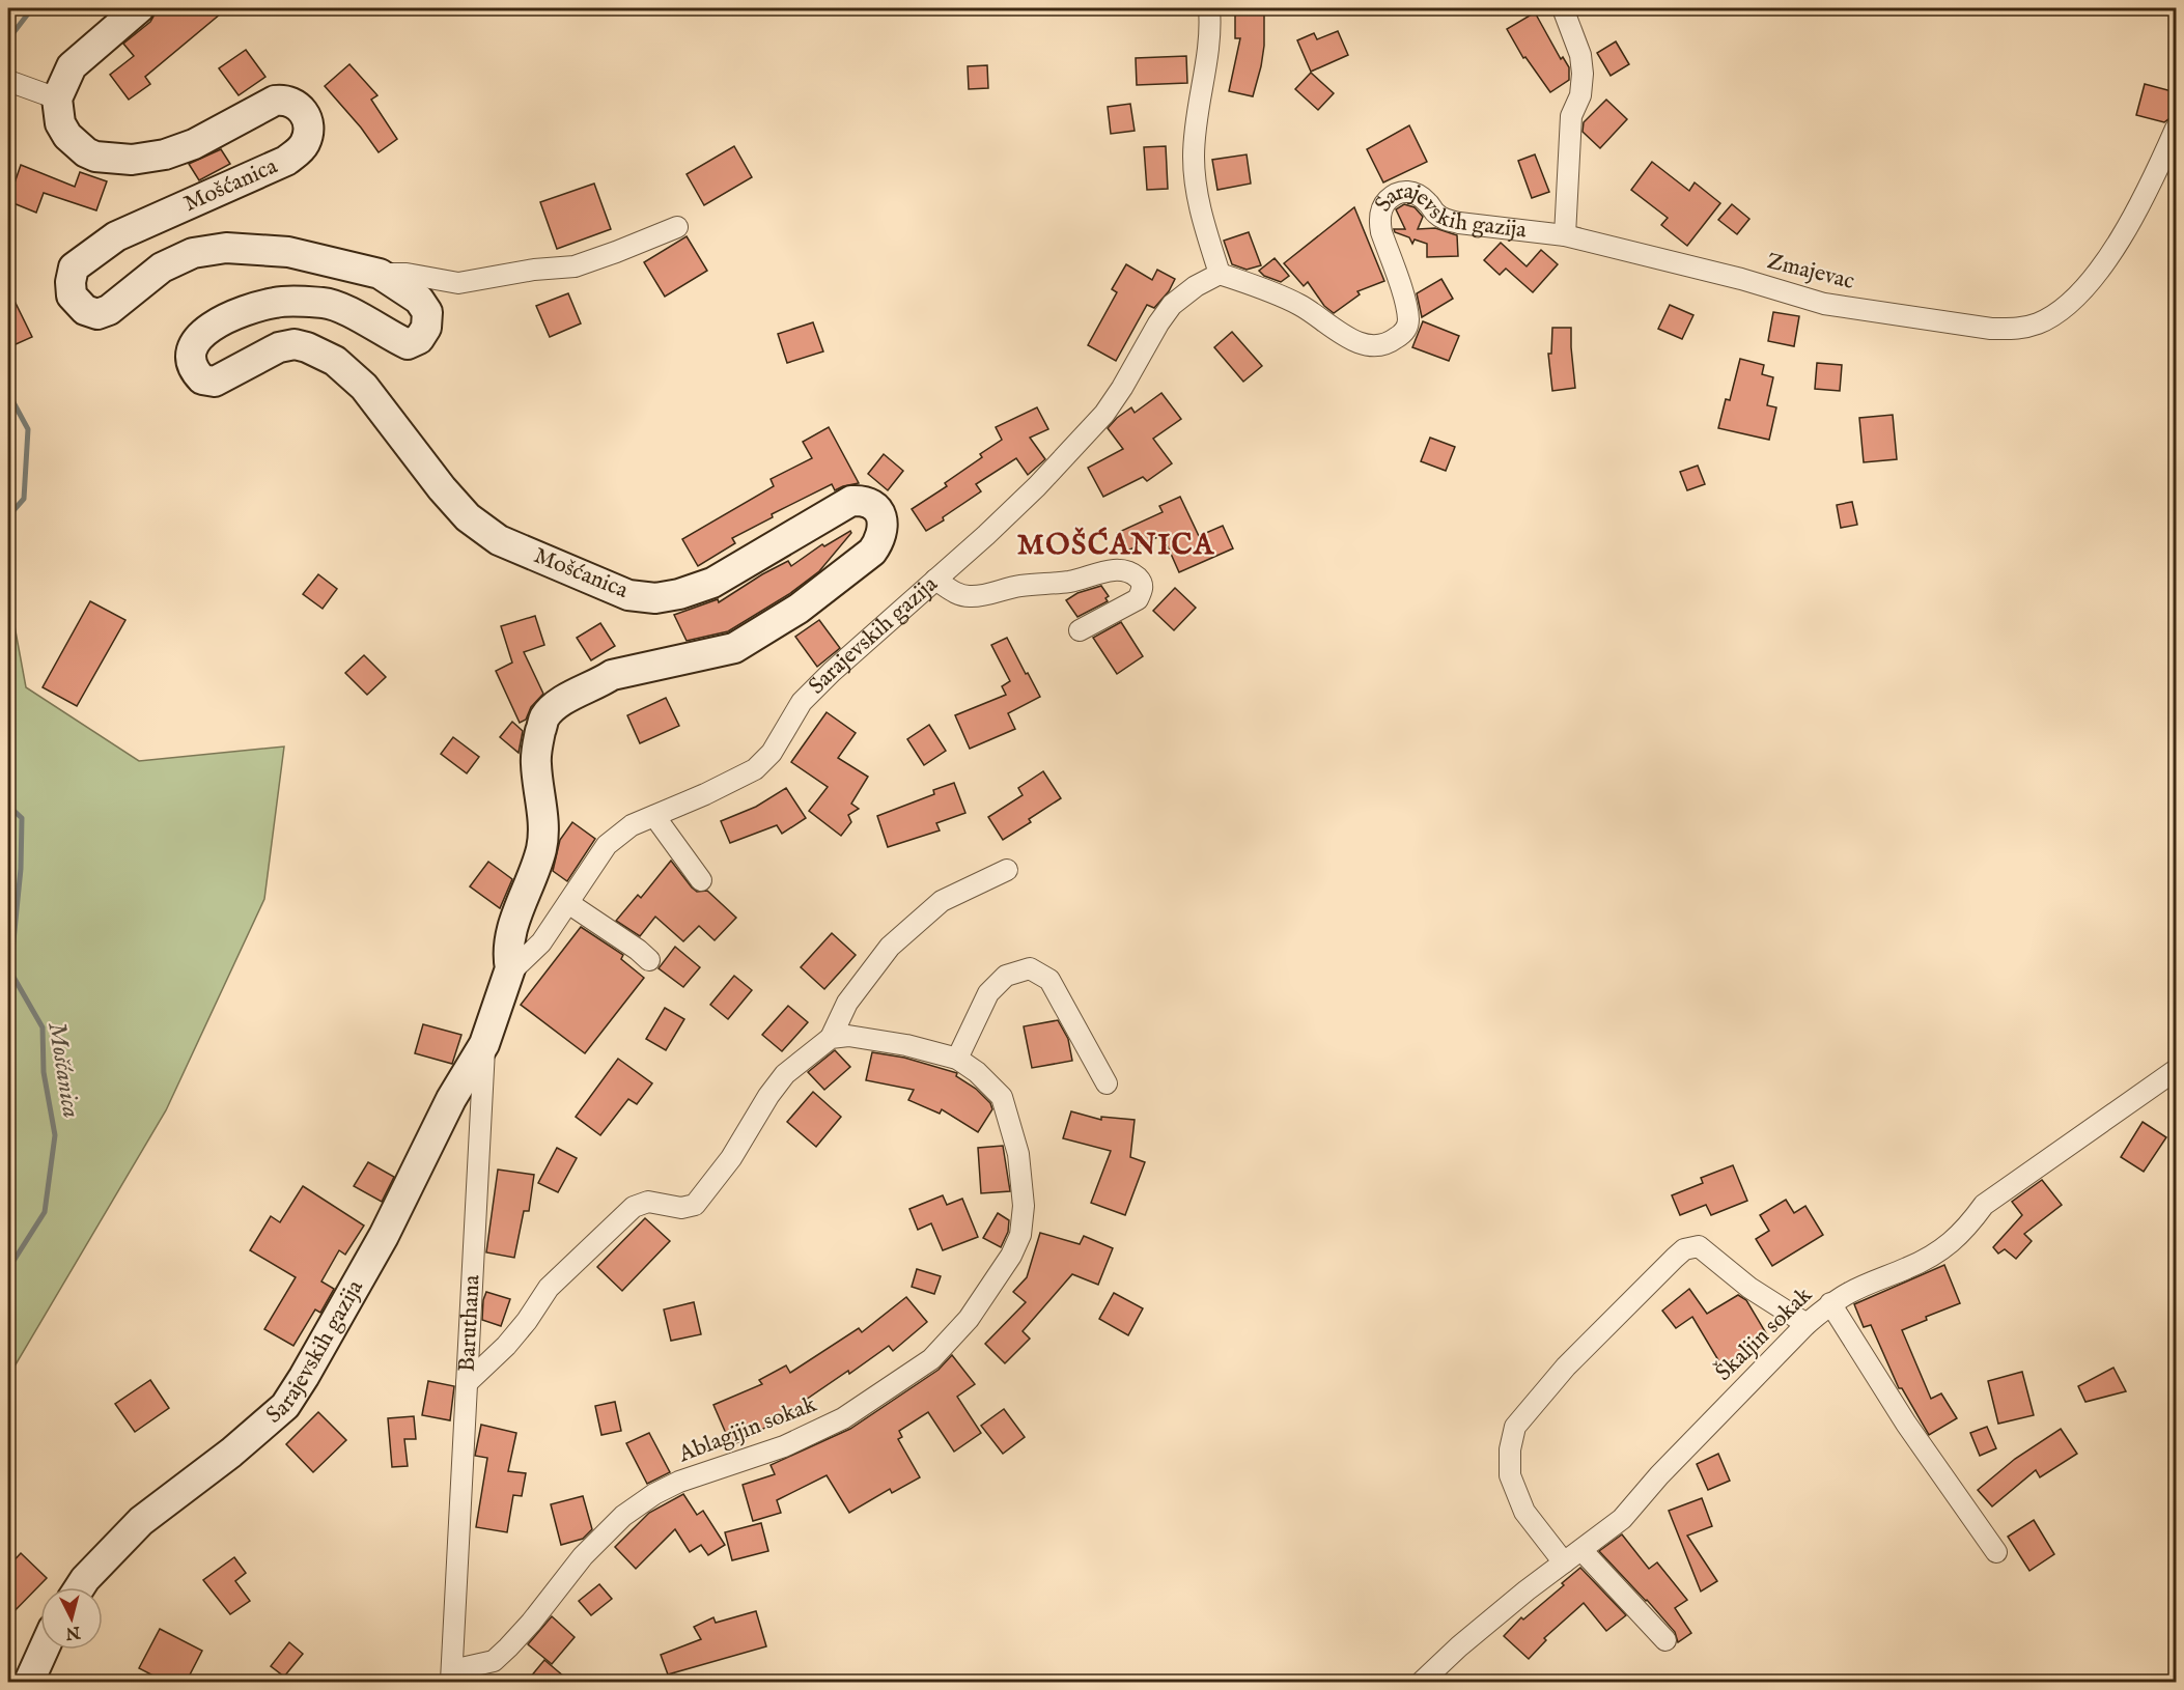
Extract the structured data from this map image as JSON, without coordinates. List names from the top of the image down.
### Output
{
  "streets": {
    "main road": ["Mošćanica", "Sarajevskih gazija", "Baruthana"],
    "street": ["Zmajevac", "Škaljin sokak", "Ablagijin sokak"]
  },
  "crossings": [
    ["Mošćanica", "Sarajevskih gazija"],
    ["Mošćanica", "Baruthana"],
    ["Sarajevskih gazija", "Zmajevac"],
    ["Sarajevskih gazija", "Baruthana"],
    ["Baruthana", "Ablagijin sokak"]
  ],
  "districts": ["MOŠĆANICA"],
  "water": ["Mošćanica"],
  "north": "bottom"
}
